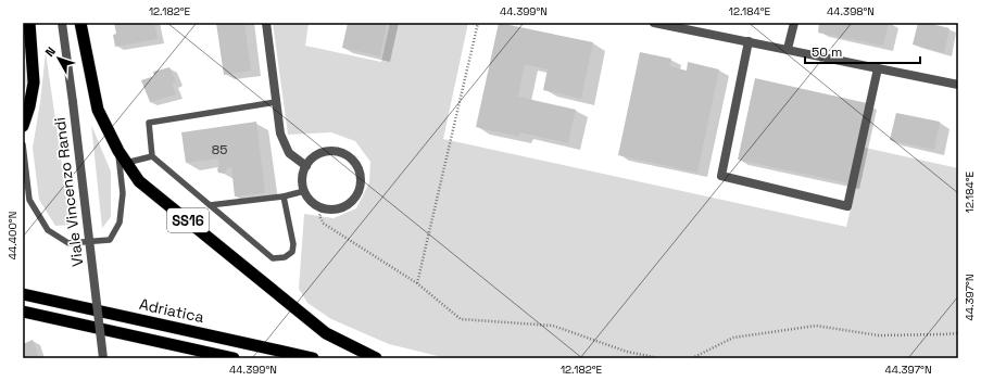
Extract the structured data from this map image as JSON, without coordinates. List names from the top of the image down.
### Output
{
  "streets": {
    "highway": ["SS16", "Adriatica"],
    "street": ["Viale Vincenzo Randi"]
  },
  "house_numbers": ["85"],
  "scale_bar": "50 m",
  "north": "top left",
  "coordinates": [
    "12.182°E",
    "44.399°N",
    "12.184°E",
    "44.398°N",
    "44.400°N",
    "44.397°N"
  ]
}
